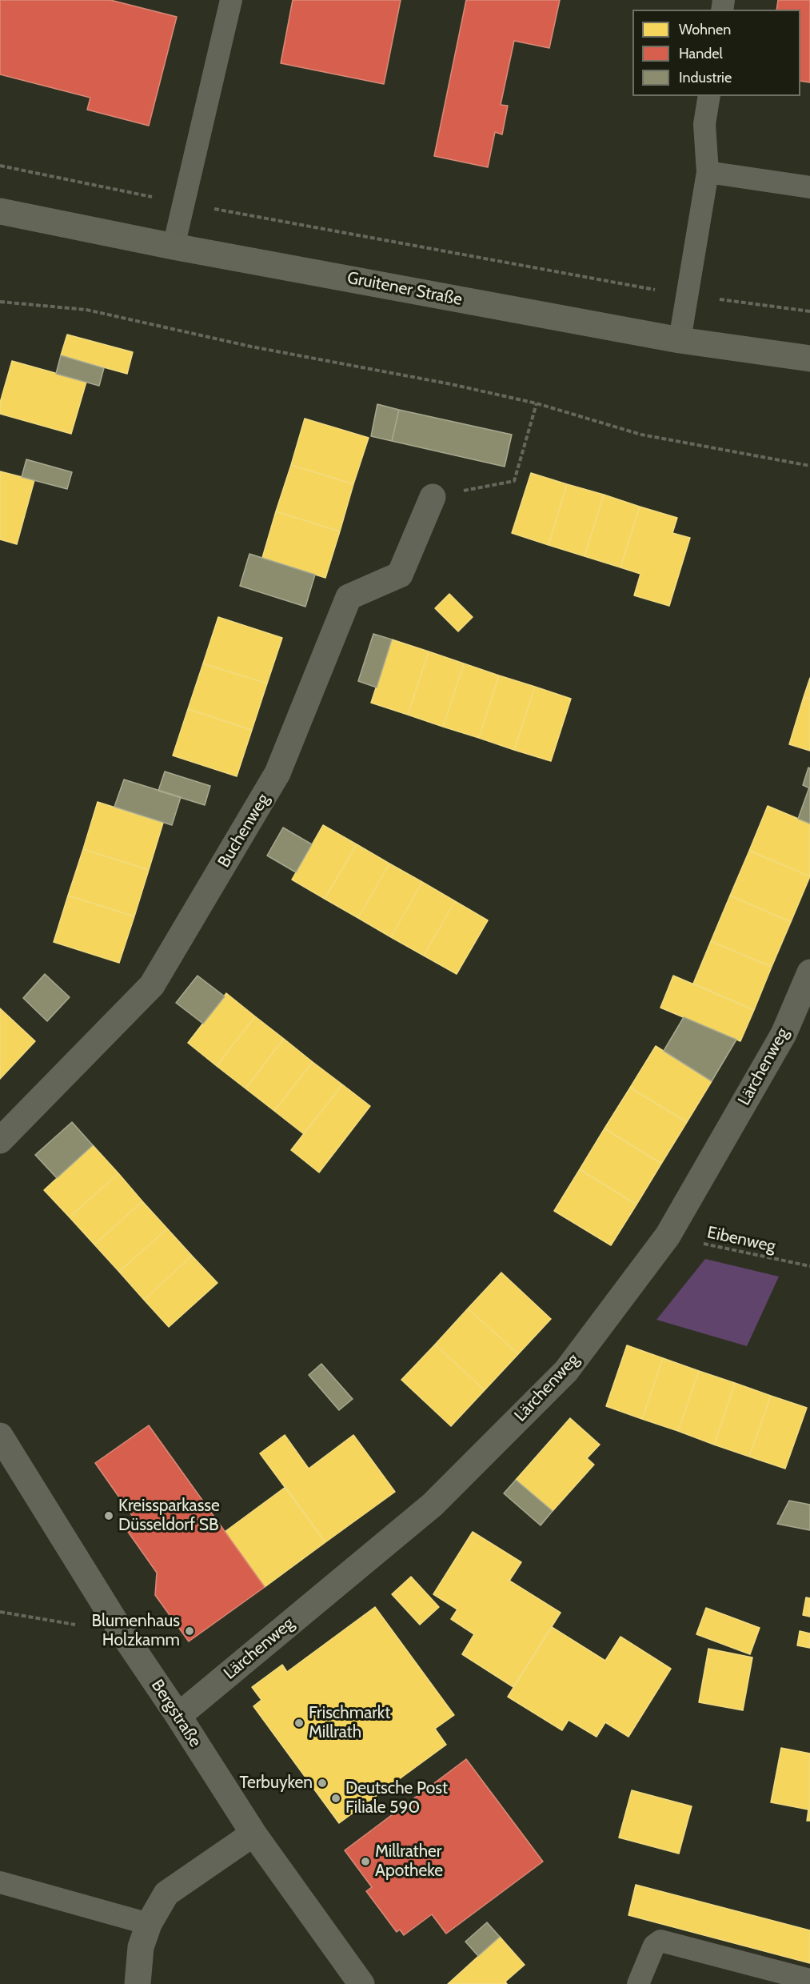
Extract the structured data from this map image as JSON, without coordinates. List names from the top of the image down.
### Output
{
  "streets": {
    "main road": ["Gruitener Straße"],
    "street": ["Buchenweg", "Lärchenweg", "Bergstraße"],
    "path": ["Eibenweg"]
  },
  "crossings": [
    ["Lärchenweg", "Eibenweg"],
    ["Lärchenweg", "Bergstraße"]
  ],
  "places": [
    "Kreissparkasse Düsseldorf SB",
    "Blumenhaus Holzkamm",
    "Frischmarkt Millrath",
    "Terbuyken",
    "Deutsche Post Filiale 590",
    "Millrather Apotheke"
  ],
  "legend": ["Wohnen", "Handel", "Industrie"]
}
